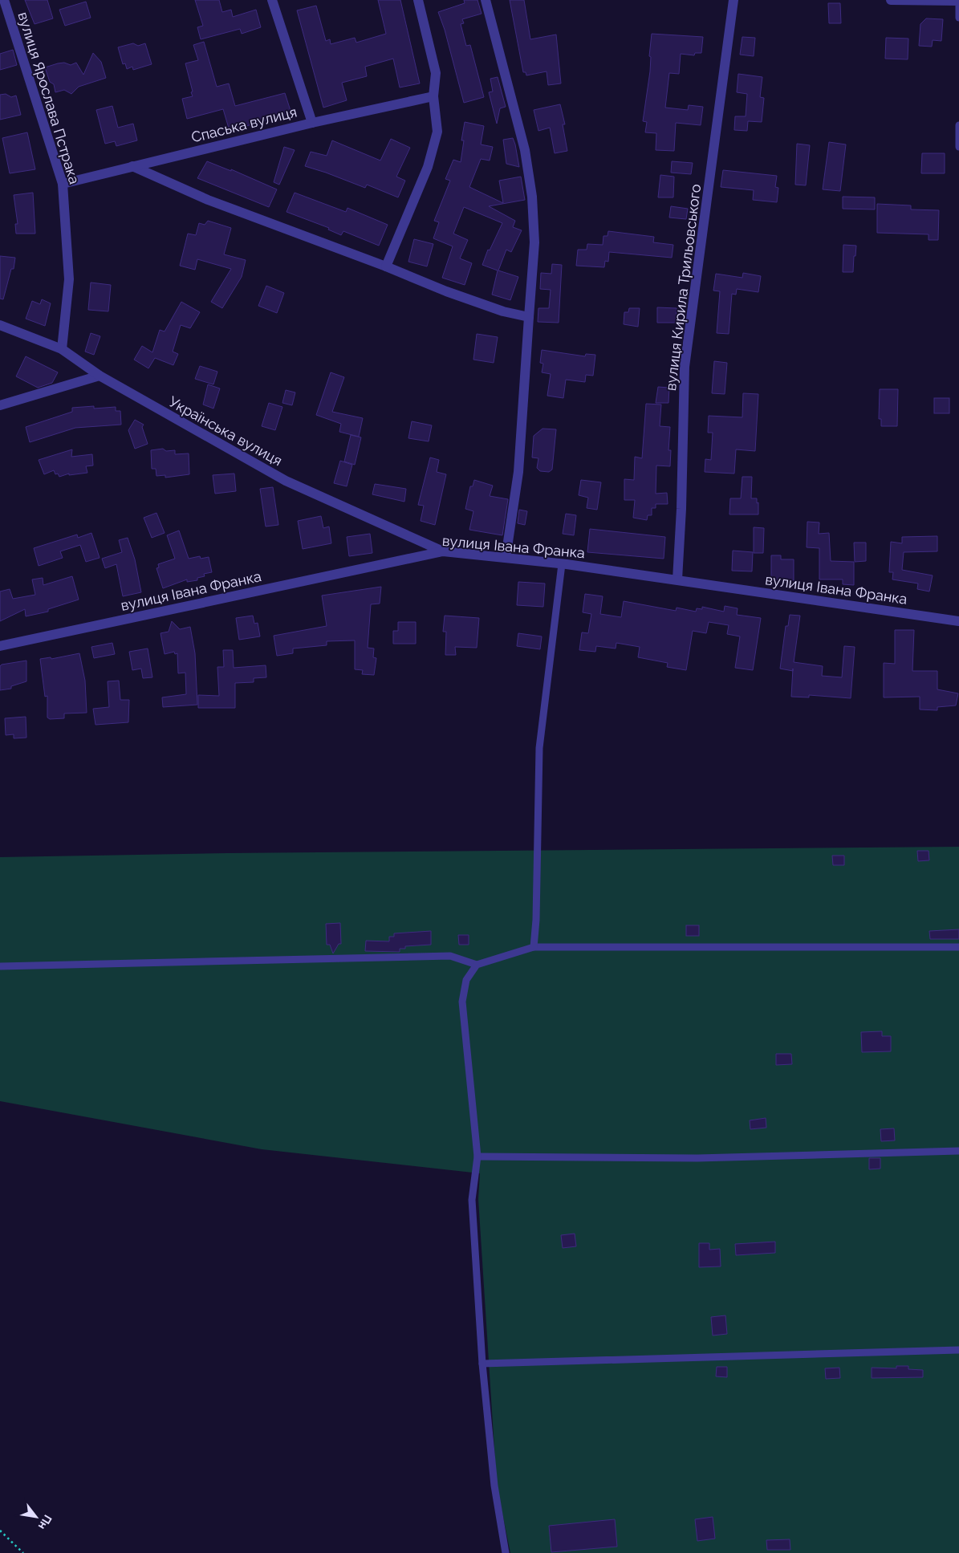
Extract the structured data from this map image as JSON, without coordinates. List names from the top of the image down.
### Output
{
  "streets": {
    "street": [
      "вулиця Ярослава Пстрака",
      "Спаська вулиця",
      "вулиця Кирила Трильовського",
      "Українська вулиця",
      "вулиця Івана Франка"
    ]
  },
  "crossings": [
    ["вулиця Ярослава Пстрака", "Спаська вулиця"],
    ["вулиця Ярослава Пстрака", "Українська вулиця"],
    ["вулиця Кирила Трильовського", "вулиця Івана Франка"],
    ["Українська вулиця", "вулиця Івана Франка"]
  ],
  "north": "bottom right"
}
